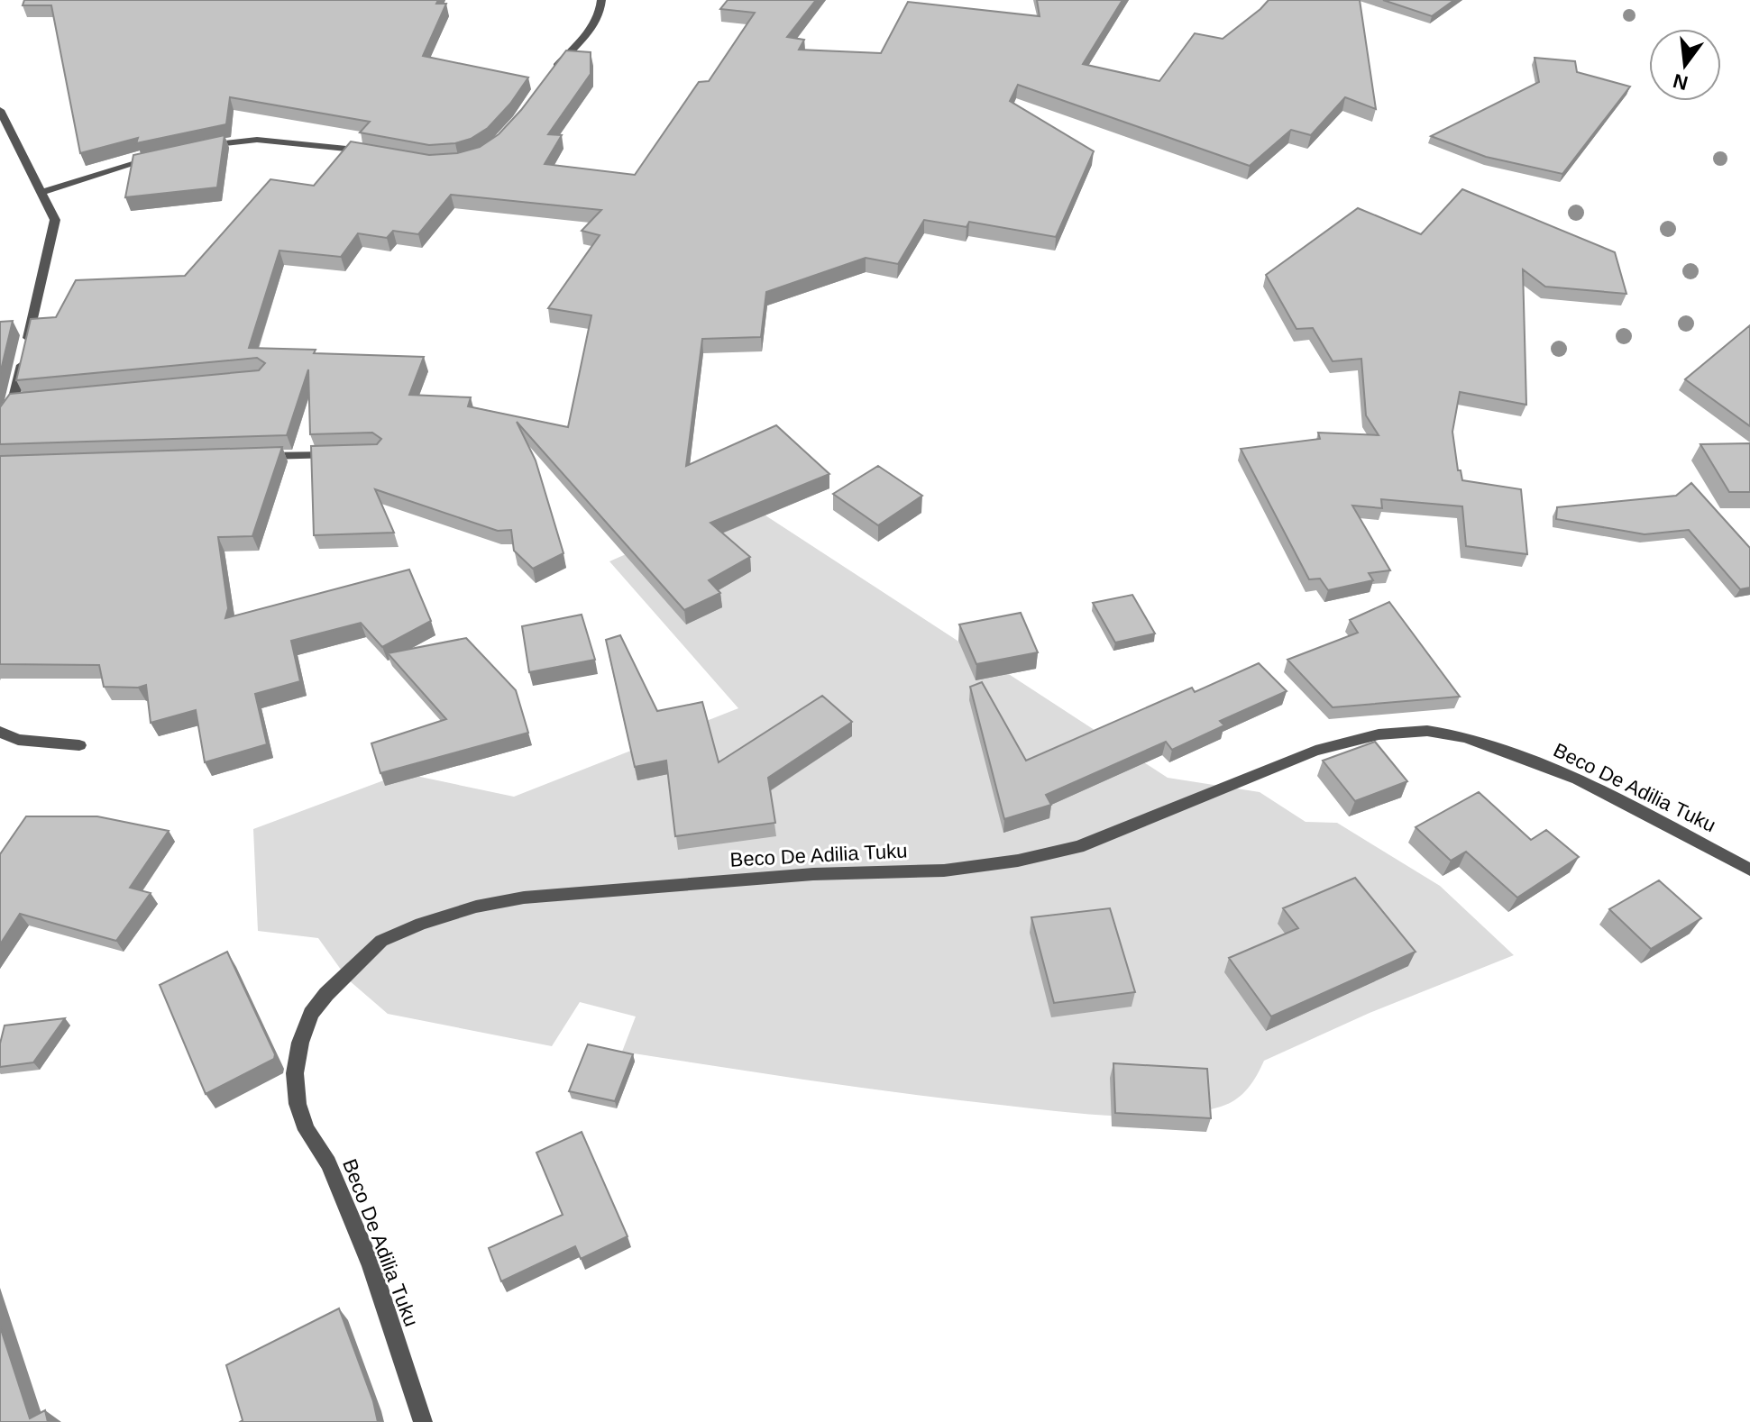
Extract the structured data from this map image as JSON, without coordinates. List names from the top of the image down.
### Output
{
  "streets": {
    "street": ["Beco De Adilia Tuku"]
  },
  "north": "bottom"
}
